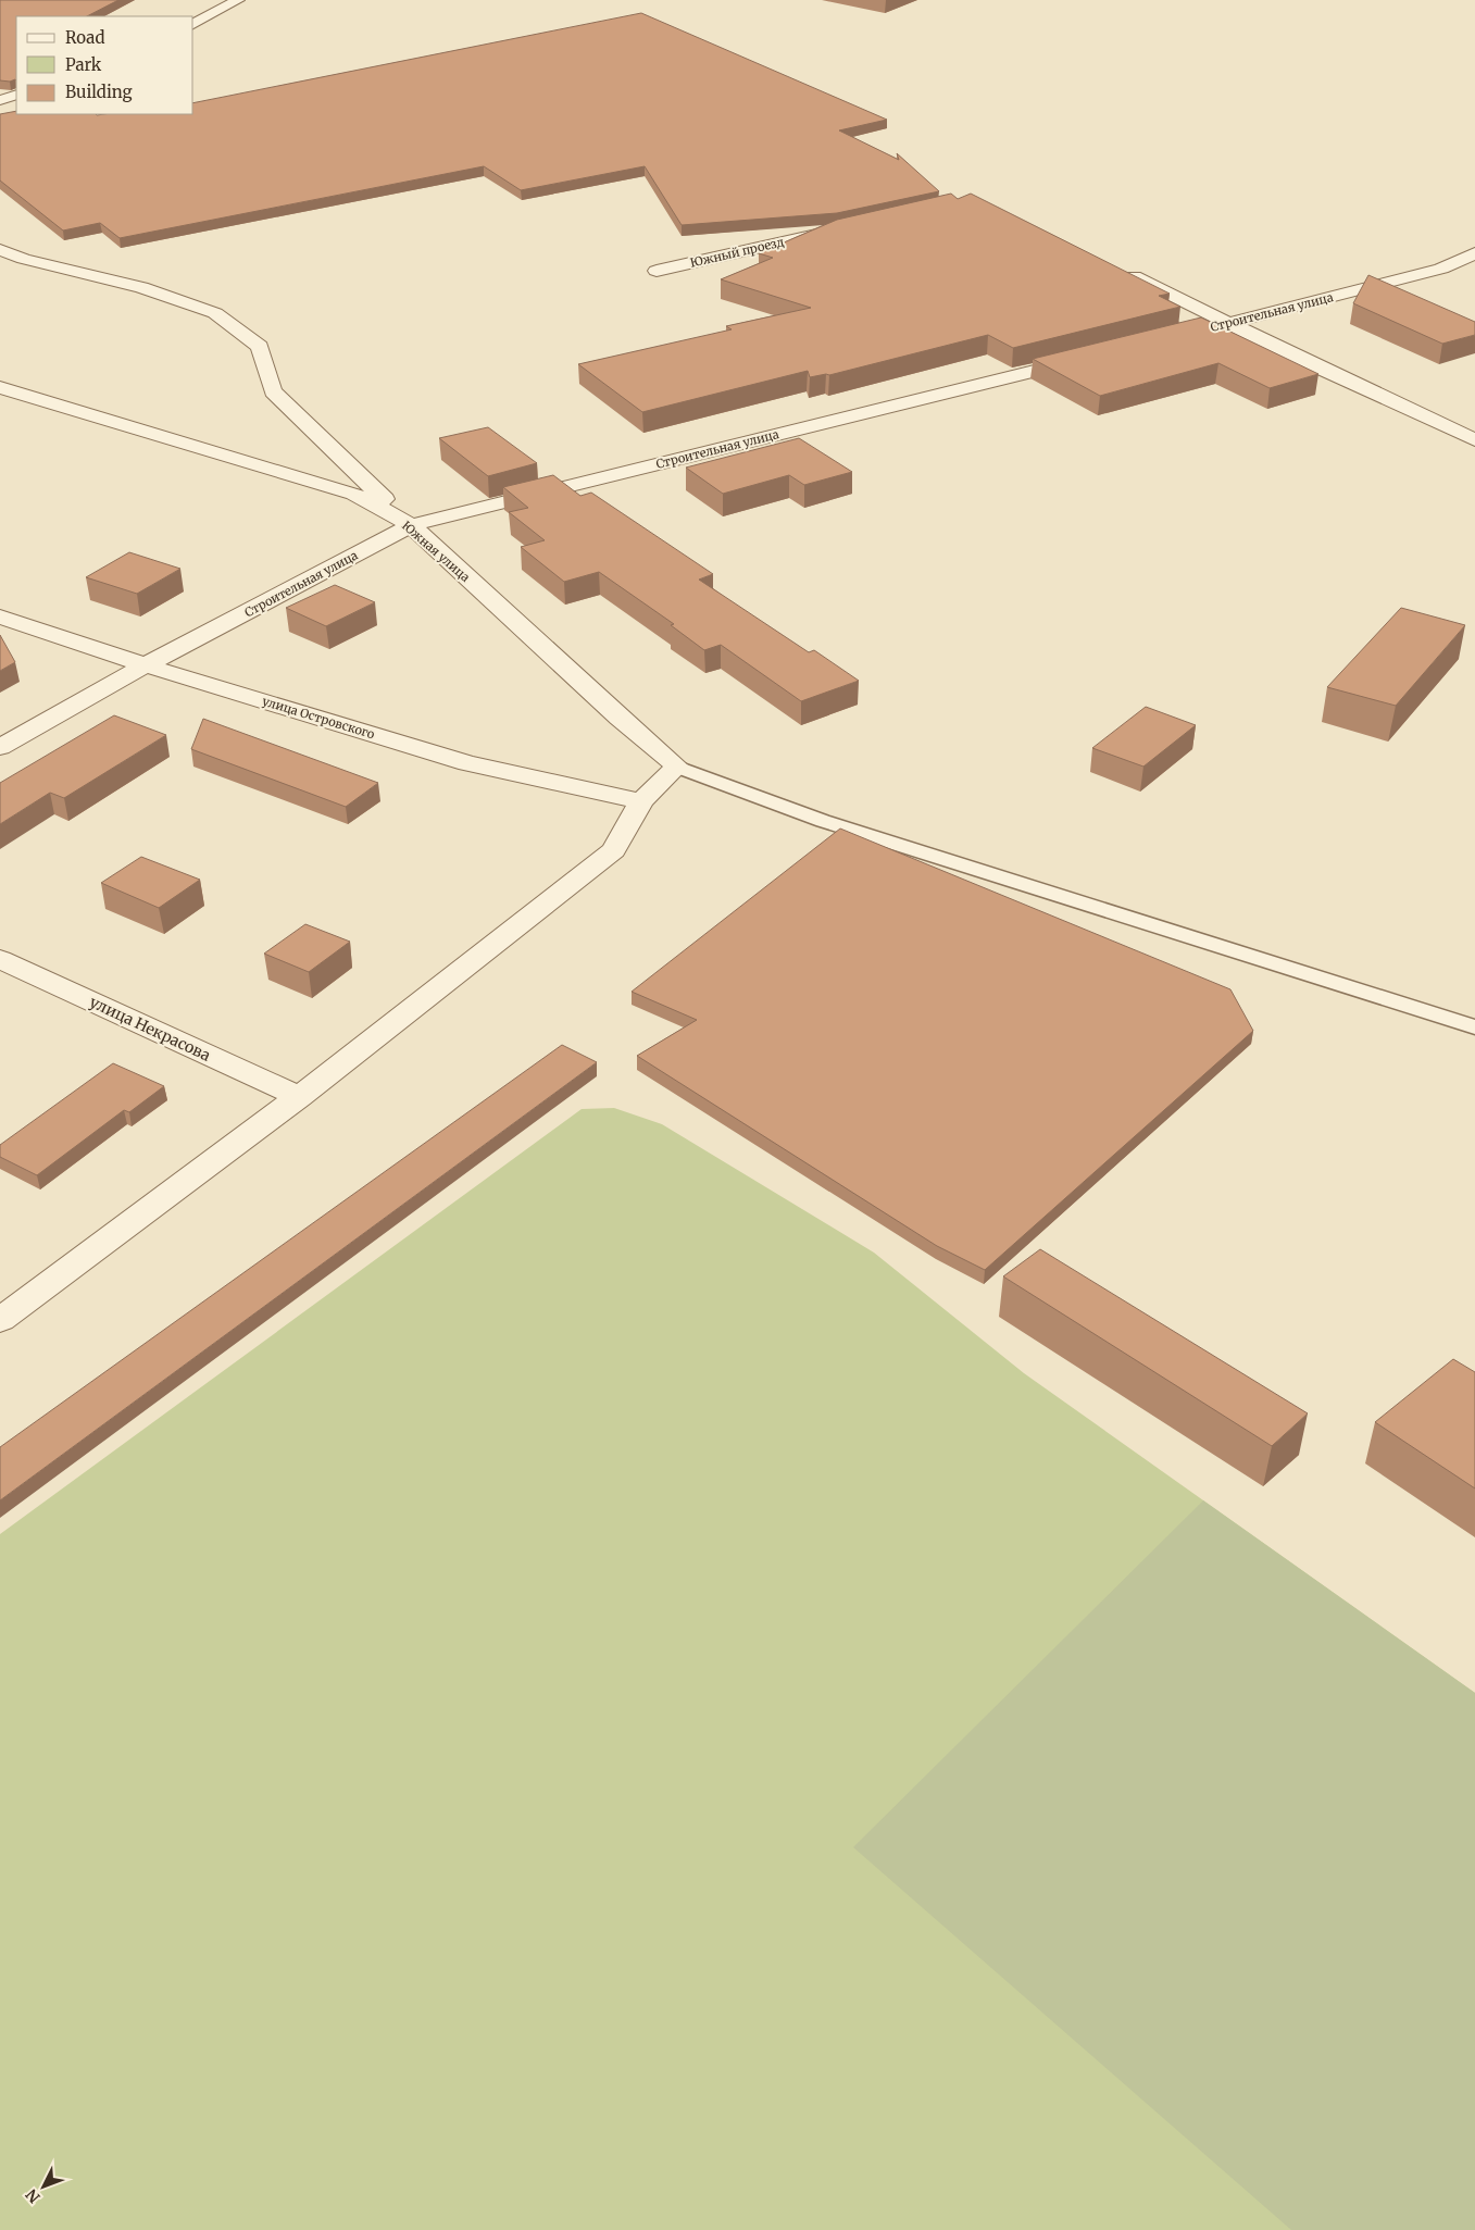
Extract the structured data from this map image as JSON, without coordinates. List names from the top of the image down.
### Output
{
  "streets": {
    "street": [
      "Южный проезд",
      "Строительная улица",
      "Южная улица",
      "улица Островского",
      "улица Некрасова"
    ]
  },
  "crossings": [
    ["Строительная улица", "Южная улица"],
    ["Строительная улица", "улица Островского"]
  ],
  "legend": ["Road", "Park", "Building"],
  "north": "bottom left"
}
